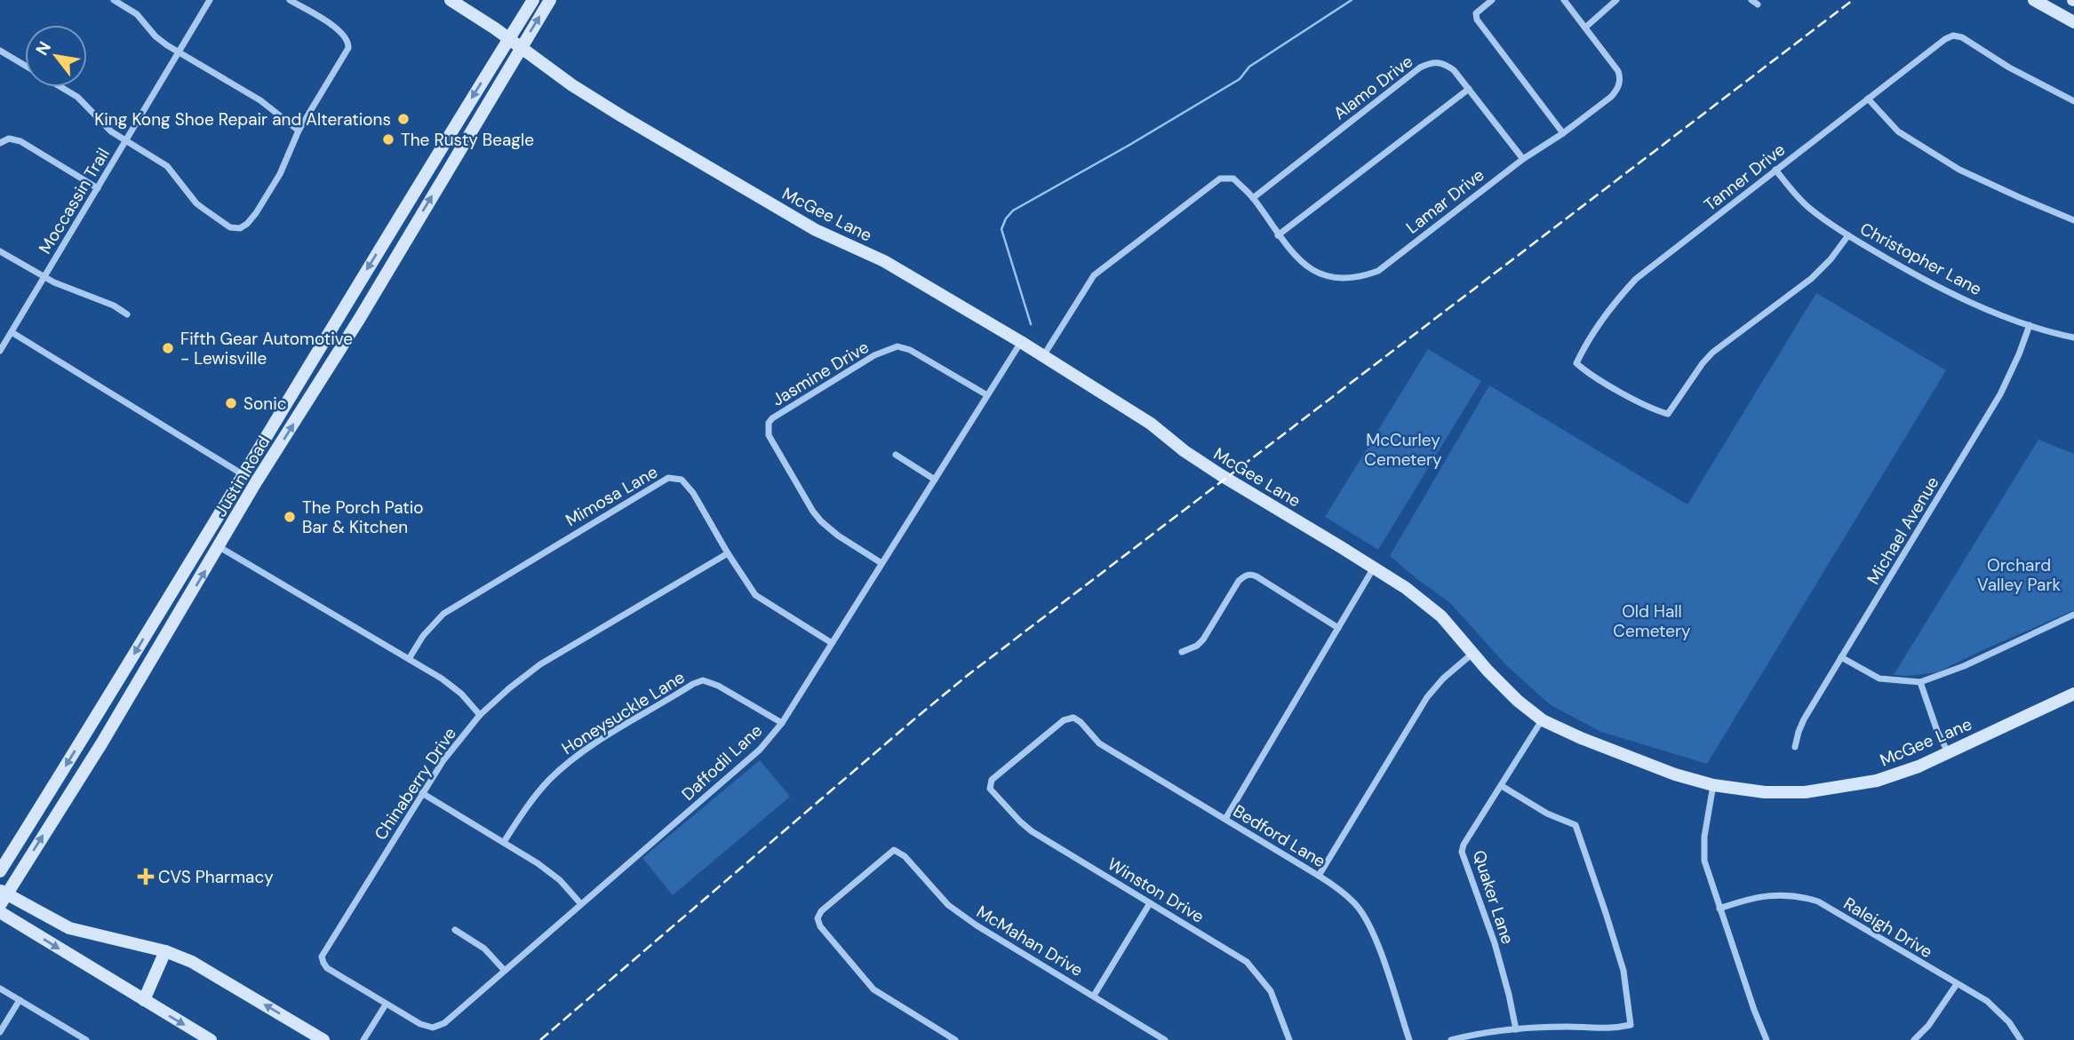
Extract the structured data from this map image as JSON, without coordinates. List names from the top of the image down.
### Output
{
  "streets": {
    "main road": ["McGee Lane", "Justin Road"],
    "street": [
      "Alamo Drive",
      "Tanner Drive",
      "Moccassin Trail",
      "Lamar Drive",
      "Christopher Lane",
      "Jasmine Drive",
      "Mimosa Lane",
      "Michael Avenue",
      "Honeysuckle Lane",
      "Daffodil Lane",
      "Chinaberry Drive",
      "Bedford Lane",
      "Winston Drive",
      "Quaker Lane",
      "Raleigh Drive",
      "McMahan Drive"
    ]
  },
  "crossings": [
    ["Alamo Drive", "Lamar Drive"],
    ["Tanner Drive", "Christopher Lane"],
    ["Lamar Drive", "McGee Lane"],
    ["McGee Lane", "Justin Road"],
    ["McGee Lane", "Daffodil Lane"],
    ["McGee Lane", "Quaker Lane"],
    ["Christopher Lane", "Michael Avenue"],
    ["Jasmine Drive", "Daffodil Lane"],
    ["Mimosa Lane", "Daffodil Lane"],
    ["Mimosa Lane", "Chinaberry Drive"],
    ["Honeysuckle Lane", "Daffodil Lane"],
    ["Daffodil Lane", "Chinaberry Drive"],
    ["Bedford Lane", "Winston Drive"]
  ],
  "parks": ["McCurley Cemetery", "Orchard Valley Park", "Old Hall Cemetery"],
  "places": {
    "other": [
      "King Kong Shoe Repair and Alterations",
      "The Rusty Beagle",
      "Fifth Gear Automotive - Lewisville",
      "Sonic",
      "The Porch Patio Bar & Kitchen"
    ],
    "health": ["CVS Pharmacy"]
  },
  "north": "top left"
}
